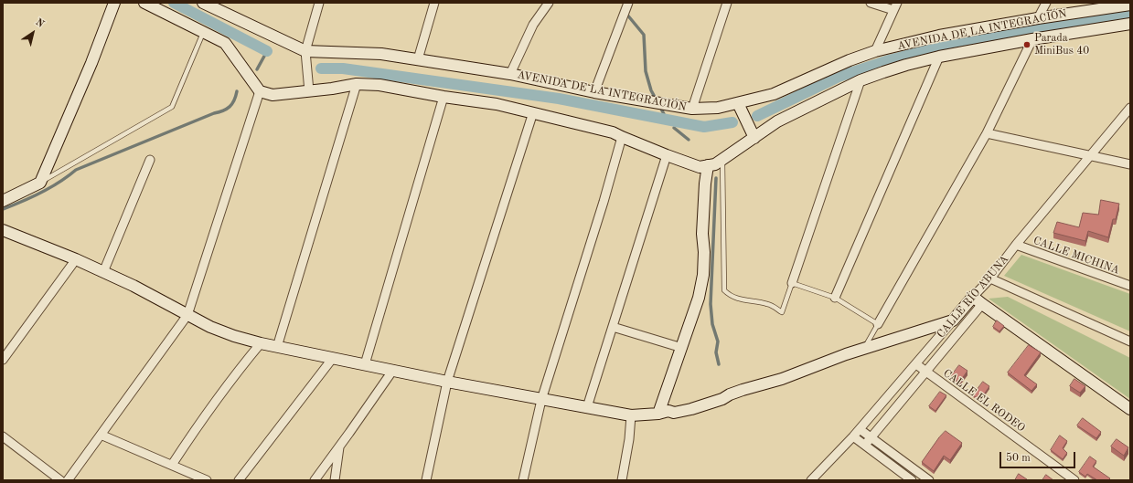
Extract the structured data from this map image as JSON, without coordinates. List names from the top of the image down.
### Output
{
  "streets": {
    "main road": ["AVENIDA DE LA INTEGRACIÓN", "CALLE RÍO ABUNA"],
    "street": ["CALLE MICHINA", "CALLE EL RODEO"]
  },
  "crossings": [
    ["CALLE MICHINA", "CALLE RÍO ABUNA"],
    ["CALLE RÍO ABUNA", "CALLE EL RODEO"]
  ],
  "places": ["Parada MiniBus 40"],
  "scale_bar": "50 m",
  "north": "top right"
}
